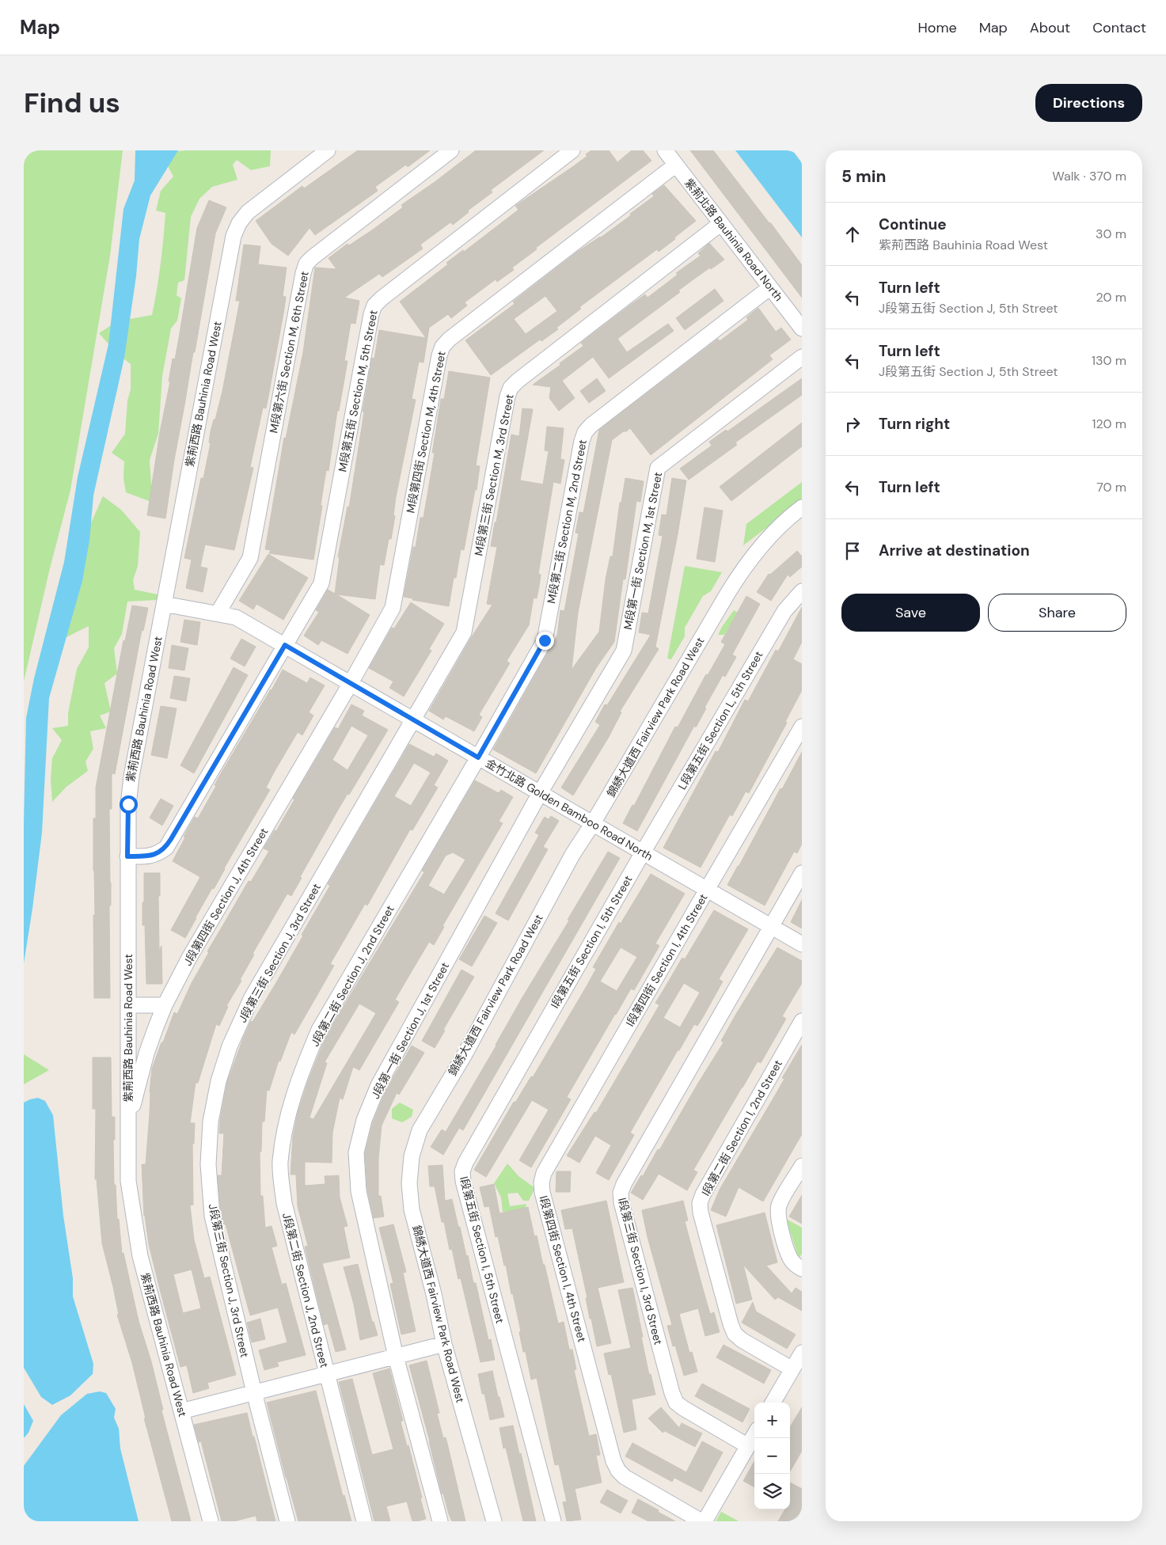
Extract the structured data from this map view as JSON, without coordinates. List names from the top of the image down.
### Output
{
  "streets": {
    "street": [
      "紫荊北路 Bauhinia Road North",
      "M段第六街 Section M, 6th Street",
      "M段第五街 Section M, 5th Street",
      "紫荊西路 Bauhinia Road West",
      "M段第四街 Section M, 4th Street",
      "M段第三街 Section M, 3rd Street",
      "M段第二街 Section M, 2nd Street",
      "M段第一街 Section M, 1st Street",
      "錦綉大道西 Fairview Park Road West",
      "L段第五街 Section L, 5th Street",
      "金竹北路 Golden Bamboo Road North",
      "J段第四街 Section J, 4th Street",
      "I段第五街 Section I, 5th Street",
      "J段第三街 Section J, 3rd Street",
      "I段第四街 Section I, 4th Street",
      "J段第二街 Section J, 2nd Street",
      "J段第一街 Section J, 1st Street",
      "I段第二街 Section I, 2nd Street",
      "I段第三街 Section I, 3rd Street"
    ]
  },
  "crossings": [
    ["紫荊北路 Bauhinia Road North", "M段第四街 Section M, 4th Street"],
    ["紫荊北路 Bauhinia Road North", "M段第三街 Section M, 3rd Street"],
    ["紫荊北路 Bauhinia Road North", "M段第二街 Section M, 2nd Street"],
    ["M段第六街 Section M, 6th Street", "金竹北路 Golden Bamboo Road North"],
    ["M段第五街 Section M, 5th Street", "紫荊西路 Bauhinia Road West"],
    ["M段第五街 Section M, 5th Street", "金竹北路 Golden Bamboo Road North"],
    ["紫荊西路 Bauhinia Road West", "金竹北路 Golden Bamboo Road North"],
    ["紫荊西路 Bauhinia Road West", "J段第四街 Section J, 4th Street"],
    ["M段第四街 Section M, 4th Street", "金竹北路 Golden Bamboo Road North"],
    ["M段第四街 Section M, 4th Street", "J段第四街 Section J, 4th Street"],
    ["M段第三街 Section M, 3rd Street", "金竹北路 Golden Bamboo Road North"],
    ["M段第三街 Section M, 3rd Street", "J段第三街 Section J, 3rd Street"],
    ["M段第二街 Section M, 2nd Street", "金竹北路 Golden Bamboo Road North"],
    ["M段第二街 Section M, 2nd Street", "J段第二街 Section J, 2nd Street"],
    ["M段第一街 Section M, 1st Street", "金竹北路 Golden Bamboo Road North"],
    ["M段第一街 Section M, 1st Street", "J段第一街 Section J, 1st Street"],
    ["錦綉大道西 Fairview Park Road West", "金竹北路 Golden Bamboo Road North"],
    ["L段第五街 Section L, 5th Street", "金竹北路 Golden Bamboo Road North"],
    ["L段第五街 Section L, 5th Street", "I段第五街 Section I, 5th Street"],
    ["金竹北路 Golden Bamboo Road North", "J段第四街 Section J, 4th Street"],
    ["金竹北路 Golden Bamboo Road North", "I段第五街 Section I, 5th Street"],
    ["金竹北路 Golden Bamboo Road North", "J段第三街 Section J, 3rd Street"],
    ["金竹北路 Golden Bamboo Road North", "I段第四街 Section I, 4th Street"],
    ["金竹北路 Golden Bamboo Road North", "J段第二街 Section J, 2nd Street"],
    ["金竹北路 Golden Bamboo Road North", "J段第一街 Section J, 1st Street"],
    ["金竹北路 Golden Bamboo Road North", "I段第三街 Section I, 3rd Street"]
  ],
  "page": {
    "header": "Map",
    "nav": [
      "Home",
      "Map",
      "About",
      "Contact"
    ],
    "buttons": [
      "Directions",
      ["Save", "Share"]
    ],
    "title": "Find us",
    "heading": ["5 min", "Walk · 370 m"],
    "list": [
      ["Continue", "紫荊西路 Bauhinia Road West", "30 m"],
      ["Turn left", "J段第五街 Section J, 5th Street", "20 m"],
      ["Turn left", "J段第五街 Section J, 5th Street", "130 m"],
      ["Turn right", "120 m"],
      ["Turn left", "70 m"],
      "Arrive at destination"
    ],
    "map_buttons": ["+", "−"]
  }
}
